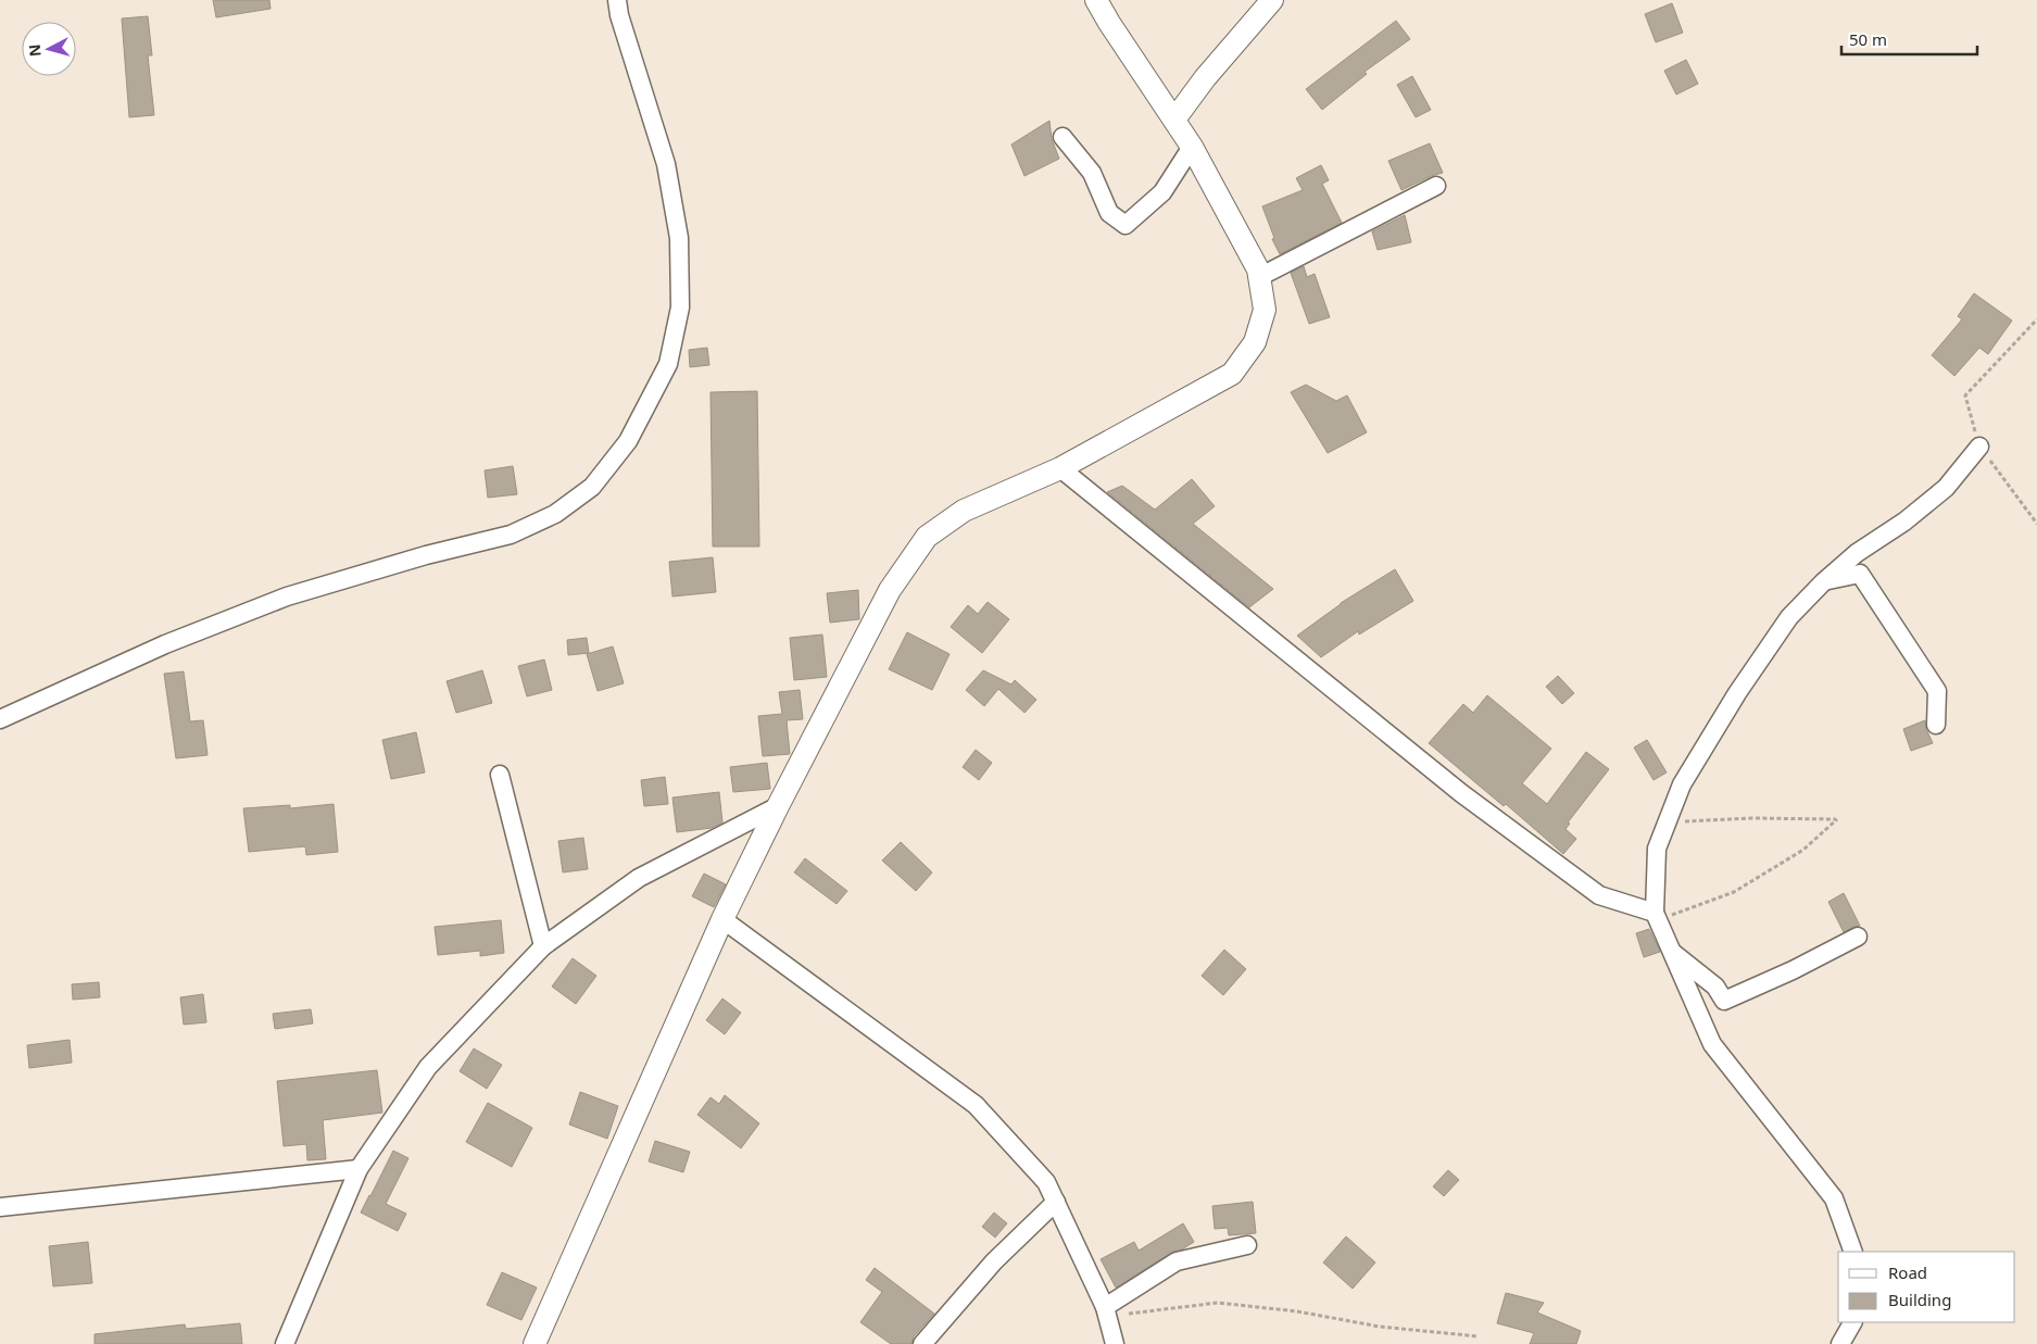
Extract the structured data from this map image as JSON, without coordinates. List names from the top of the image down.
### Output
{
  "legend": ["Road", "Building"],
  "scale_bar": "50 m",
  "north": "left"
}
